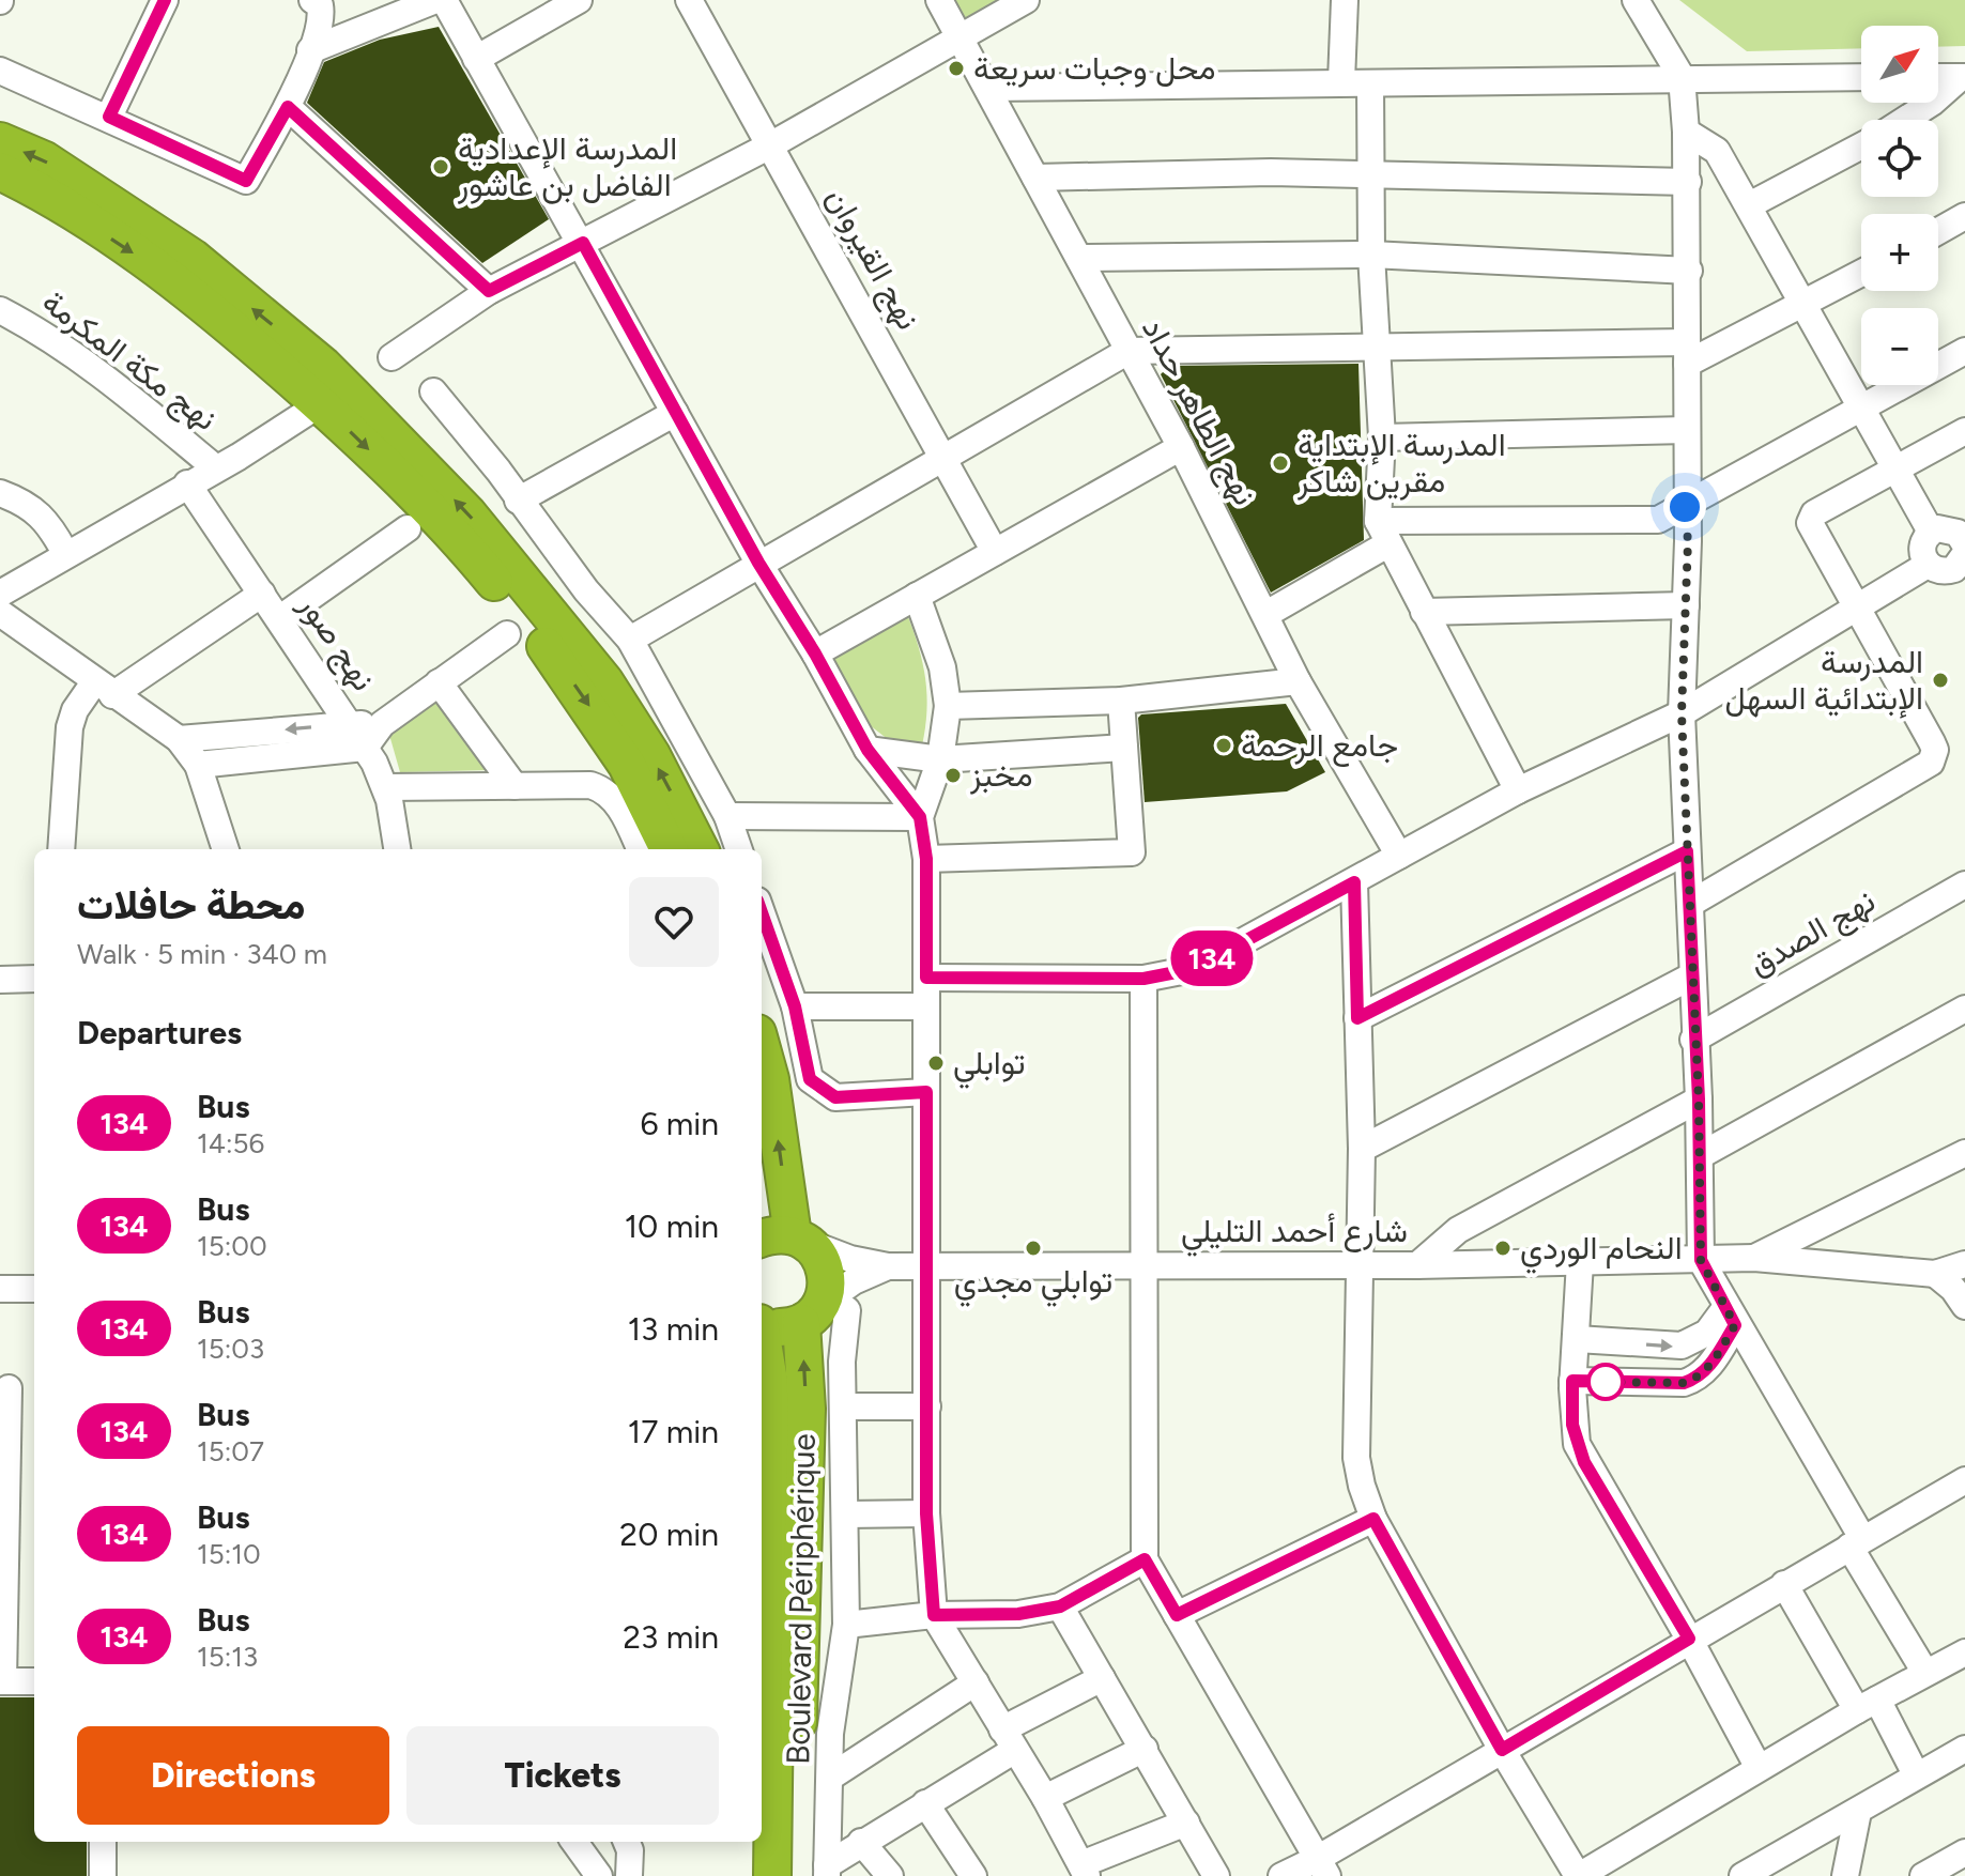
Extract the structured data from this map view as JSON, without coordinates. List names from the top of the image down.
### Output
{
  "streets": {
    "highway": ["Boulevard Périphérique"],
    "street": [
      "نهج القيروان",
      "نهج مكة المكرمة",
      "نهج الطاهر حداد",
      "نهج صور",
      "نهج الصدق",
      "شارع أحمد التليلي"
    ]
  },
  "crossings": [
    ["شارع أحمد التليلي", "Boulevard Périphérique"]
  ],
  "places": [
    "محل وجبات سريعة",
    "المدرسة الإعدادية الفاضل بن عاشور",
    "المدرسة الإبتداية مقرين شاكر",
    "المدرسة الإبتدائية السهل",
    "جامع الرحمة",
    "مخبز",
    "توابلي",
    "توابلي مجدي",
    "النحام الوردي"
  ],
  "lines": ["bus line 134"],
  "north": "top right",
  "page": {
    "on_map": "134",
    "map_buttons": ["+", "−"],
    "heading": [
      ["محطة حافلات", "Walk · 5 min · 340 m"],
      "Departures"
    ],
    "list": [
      {
        "mark": "134",
        "name": "Bus",
        "note": "14:56",
        "value": "6 min"
      },
      {
        "mark": "134",
        "name": "Bus",
        "note": "15:00",
        "value": "10 min"
      },
      {
        "mark": "134",
        "name": "Bus",
        "note": "15:03",
        "value": "13 min"
      },
      {
        "mark": "134",
        "name": "Bus",
        "note": "15:07",
        "value": "17 min"
      },
      {
        "mark": "134",
        "name": "Bus",
        "note": "15:10",
        "value": "20 min"
      },
      {
        "mark": "134",
        "name": "Bus",
        "note": "15:13",
        "value": "23 min"
      }
    ],
    "buttons": ["Directions", "Tickets"]
  }
}
